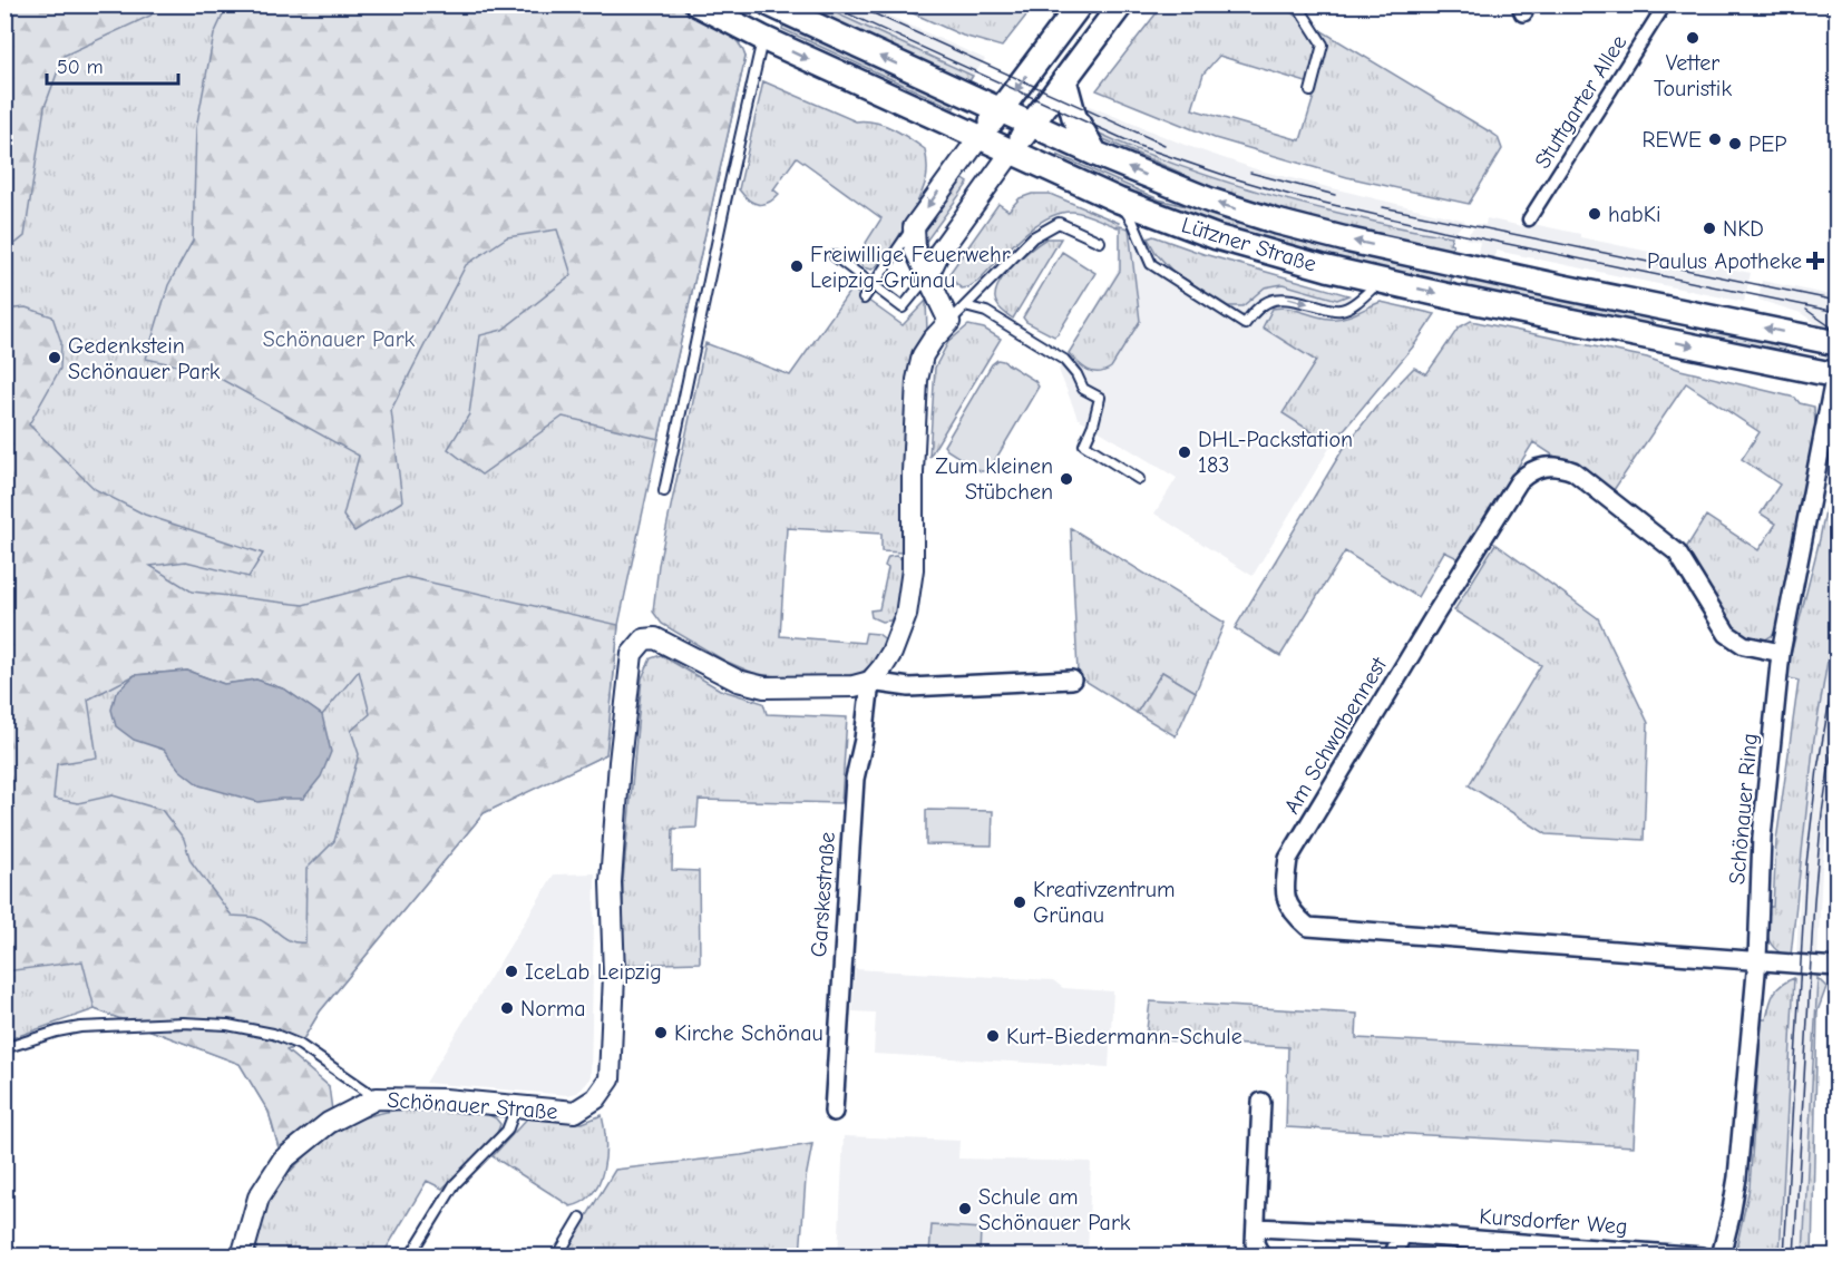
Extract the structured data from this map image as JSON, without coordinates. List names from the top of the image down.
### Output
{
  "streets": {
    "main road": ["Lützner Straße"],
    "street": [
      "Stuttgarter Allee",
      "Am Schwalbennest",
      "Schönauer Ring",
      "Garskestraße",
      "Schönauer Straße",
      "Kursdorfer Weg"
    ]
  },
  "crossings": [
    ["Lützner Straße", "Schönauer Ring"],
    ["Am Schwalbennest", "Schönauer Ring"],
    ["Garskestraße", "Schönauer Straße"]
  ],
  "parks": ["Schönauer Park"],
  "places": {
    "other": [
      "Vetter Touristik",
      "REWE",
      "PEP",
      "habKi",
      "NKD",
      "Freiwillige Feuerwehr Leipzig-Grünau",
      "Gedenkstein Schönauer Park",
      "DHL-Packstation 183",
      "Zum kleinen Stübchen",
      "Kreativzentrum Grünau",
      "IceLab Leipzig",
      "Norma",
      "Kirche Schönau",
      "Kurt-Biedermann-Schule",
      "Schule am Schönauer Park"
    ],
    "health": ["Paulus Apotheke"]
  },
  "scale_bar": "50 m"
}
